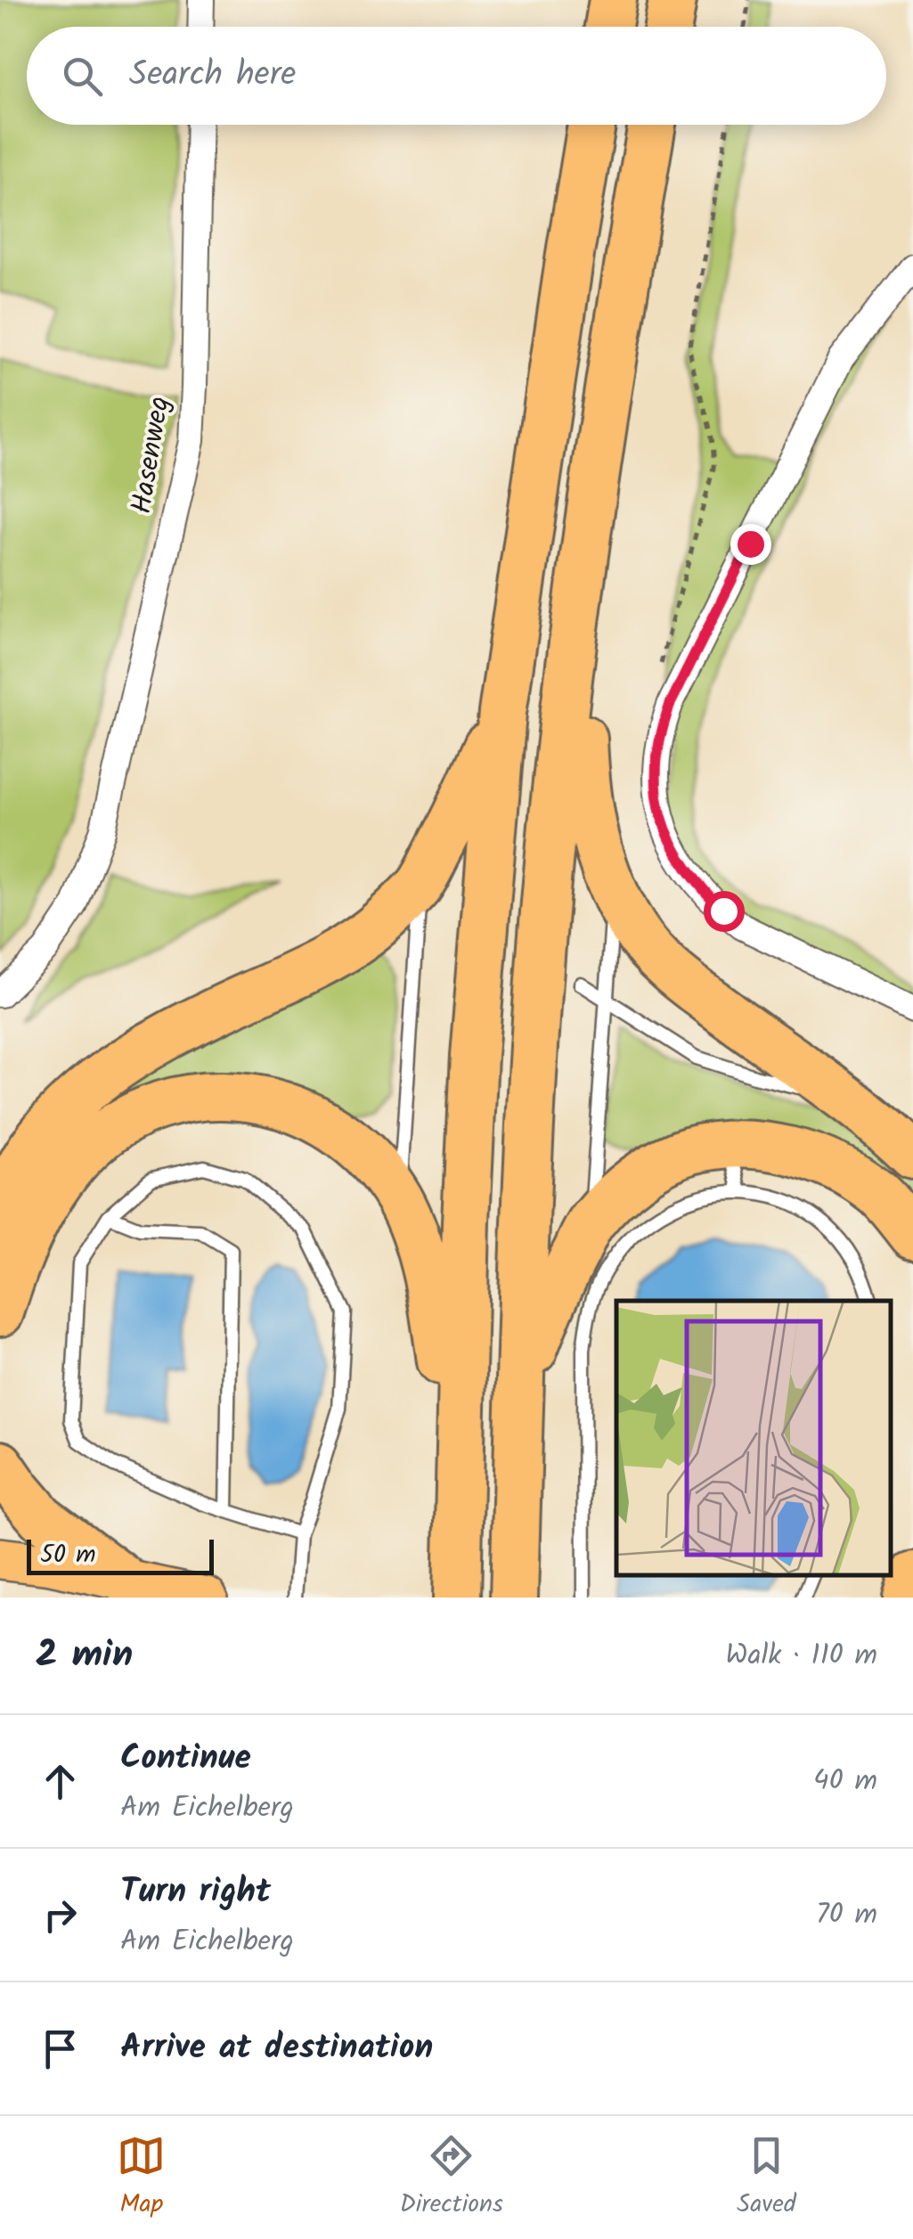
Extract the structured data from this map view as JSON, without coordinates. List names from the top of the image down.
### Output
{
  "streets": {
    "street": ["Hasenweg"]
  },
  "scale_bar": "50 m",
  "page": {
    "search": "Search here",
    "scale": "50 m",
    "heading": ["2 min", "Walk · 110 m"],
    "list": [
      ["Continue", "Am Eichelberg", "40 m"],
      ["Turn right", "Am Eichelberg", "70 m"],
      "Arrive at destination"
    ],
    "nav": ["Map", "Directions", "Saved"]
  }
}
